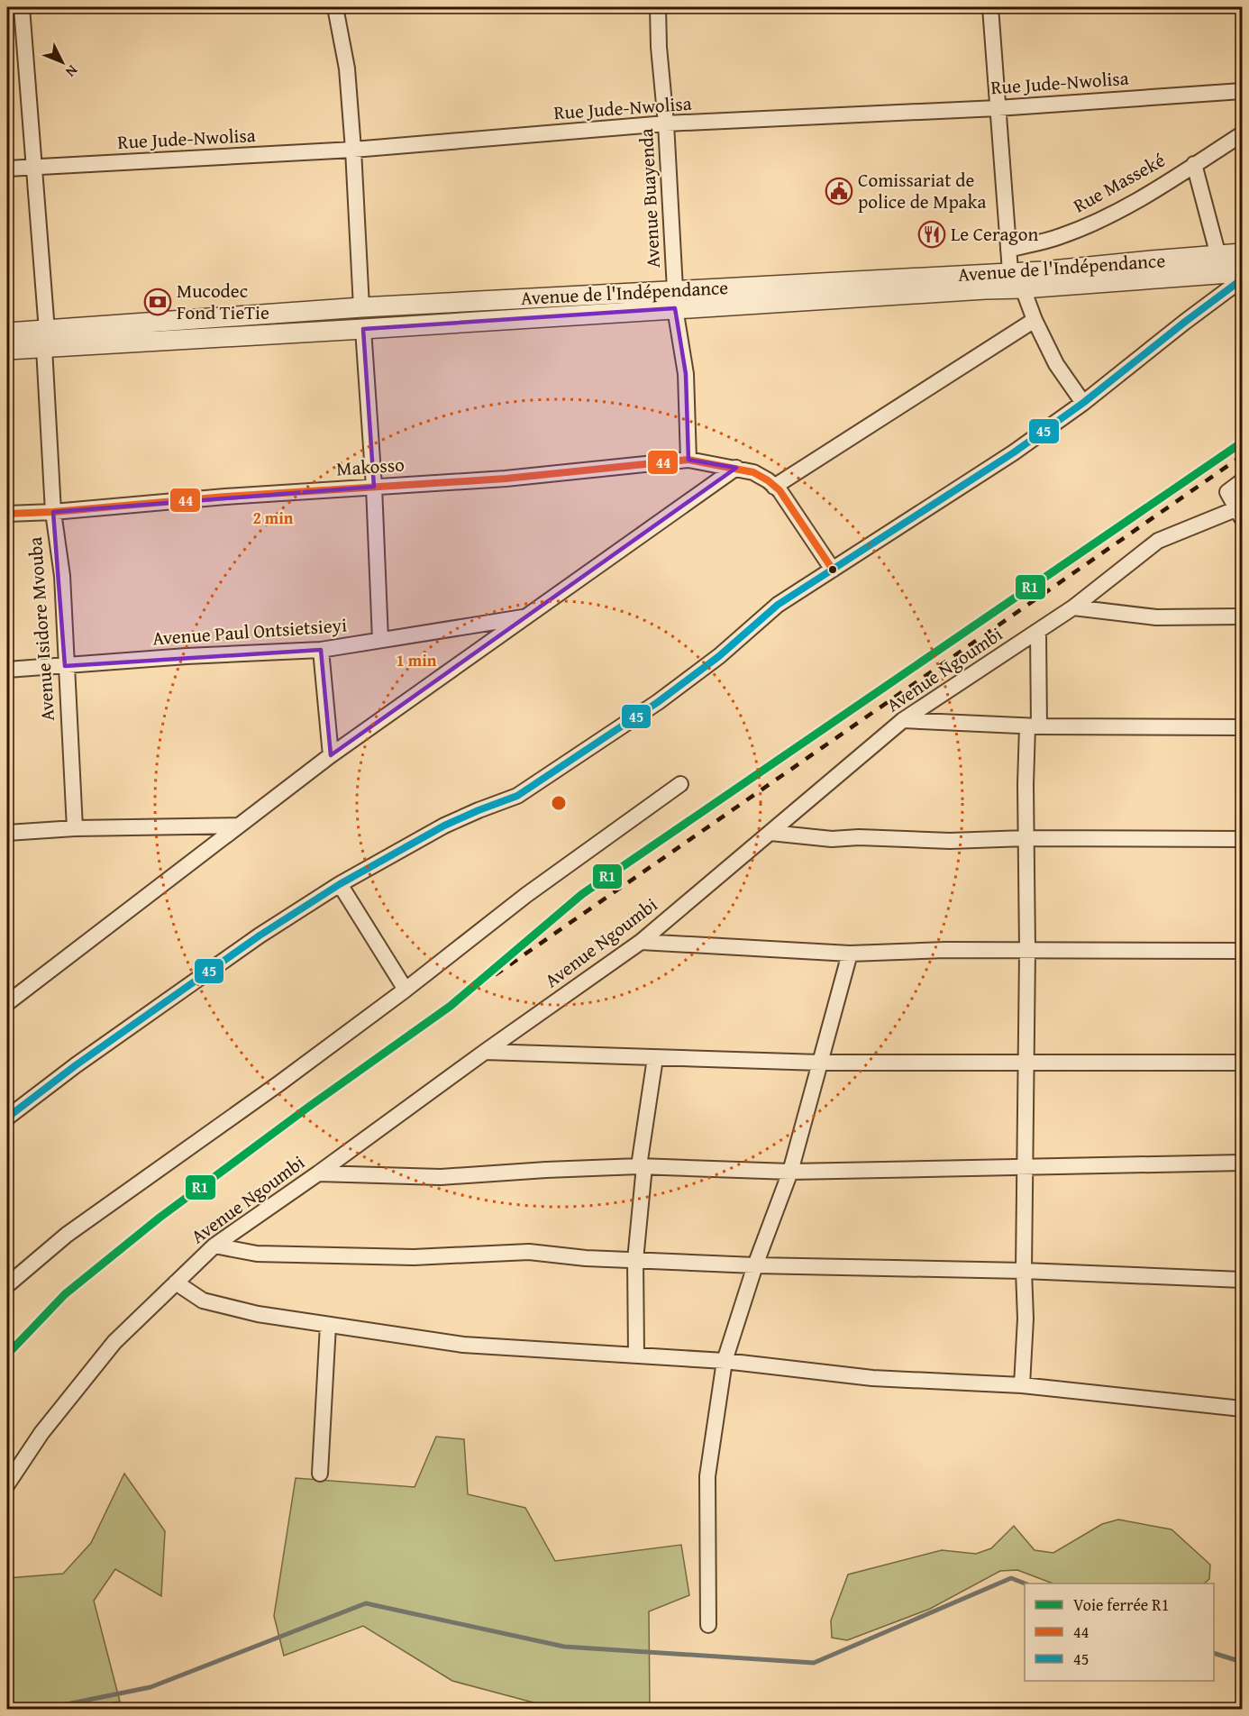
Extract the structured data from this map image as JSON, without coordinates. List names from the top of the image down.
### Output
{
  "streets": {
    "street": [
      "Rue Jude-Nwolisa",
      "Rue Masseké",
      "Avenue Buayenda",
      "Avenue de l'Indépendance",
      "Makosso",
      "Avenue Isidore Mvouba",
      "Avenue Paul Ontsietsieyi",
      "Avenue Ngoumbi"
    ]
  },
  "crossings": [
    ["Rue Jude-Nwolisa", "Avenue Buayenda"],
    ["Rue Jude-Nwolisa", "Avenue Isidore Mvouba"],
    ["Avenue Buayenda", "Avenue de l'Indépendance"],
    ["Avenue Buayenda", "Makosso"],
    ["Avenue de l'Indépendance", "Avenue Isidore Mvouba"],
    ["Makosso", "Avenue Isidore Mvouba"],
    ["Avenue Isidore Mvouba", "Avenue Paul Ontsietsieyi"]
  ],
  "places": {
    "public building": ["Comissariat de police de Mpaka"],
    "restaurant": ["Le Ceragon"],
    "bank": ["Mucodec Fond TieTie"]
  },
  "lines": ["transit line 45", "rail line R1", "transit line 44"],
  "legend": ["Voie ferrée R1", "44", "45"],
  "north": "bottom right",
  "rings": ["2 min", "1 min"]
}
